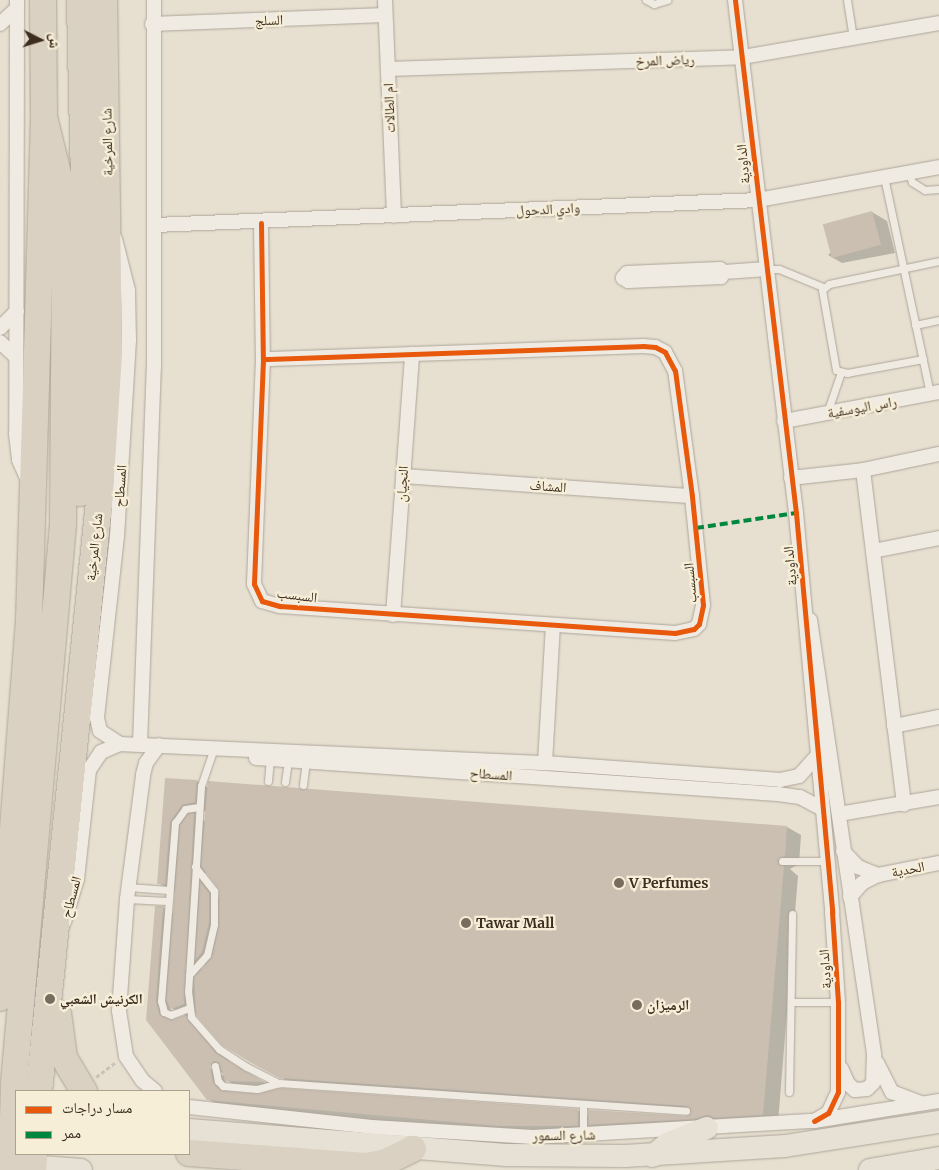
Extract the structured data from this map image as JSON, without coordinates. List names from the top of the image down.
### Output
{
  "streets": {
    "highway": ["شارع المرخية"],
    "main road": ["شارع السمور"],
    "street": [
      "السلج",
      "رياض المرخ",
      "ام الطالات",
      "الداودية",
      "وادي الدحول",
      "راس اليوسفية",
      "النجيان",
      "المسطاح",
      "المشاف",
      "السبسب",
      "الحدية"
    ]
  },
  "crossings": [
    ["السلج", "ام الطالات"],
    ["رياض المرخ", "ام الطالات"],
    ["رياض المرخ", "الداودية"],
    ["ام الطالات", "وادي الدحول"],
    ["شارع المرخية", "المسطاح"],
    ["الداودية", "وادي الدحول"],
    ["الداودية", "راس اليوسفية"],
    ["الداودية", "المسطاح"],
    ["الداودية", "الحدية"],
    ["الداودية", "شارع السمور"],
    ["وادي الدحول", "السبسب"],
    ["النجيان", "المشاف"],
    ["النجيان", "السبسب"],
    ["المشاف", "السبسب"]
  ],
  "places": [
    "V Perfumes",
    "Tawar Mall",
    "الكرنيش الشعبي",
    "الرميزان"
  ],
  "legend": ["مسار دراجات", "ممر"],
  "north": "right"
}
